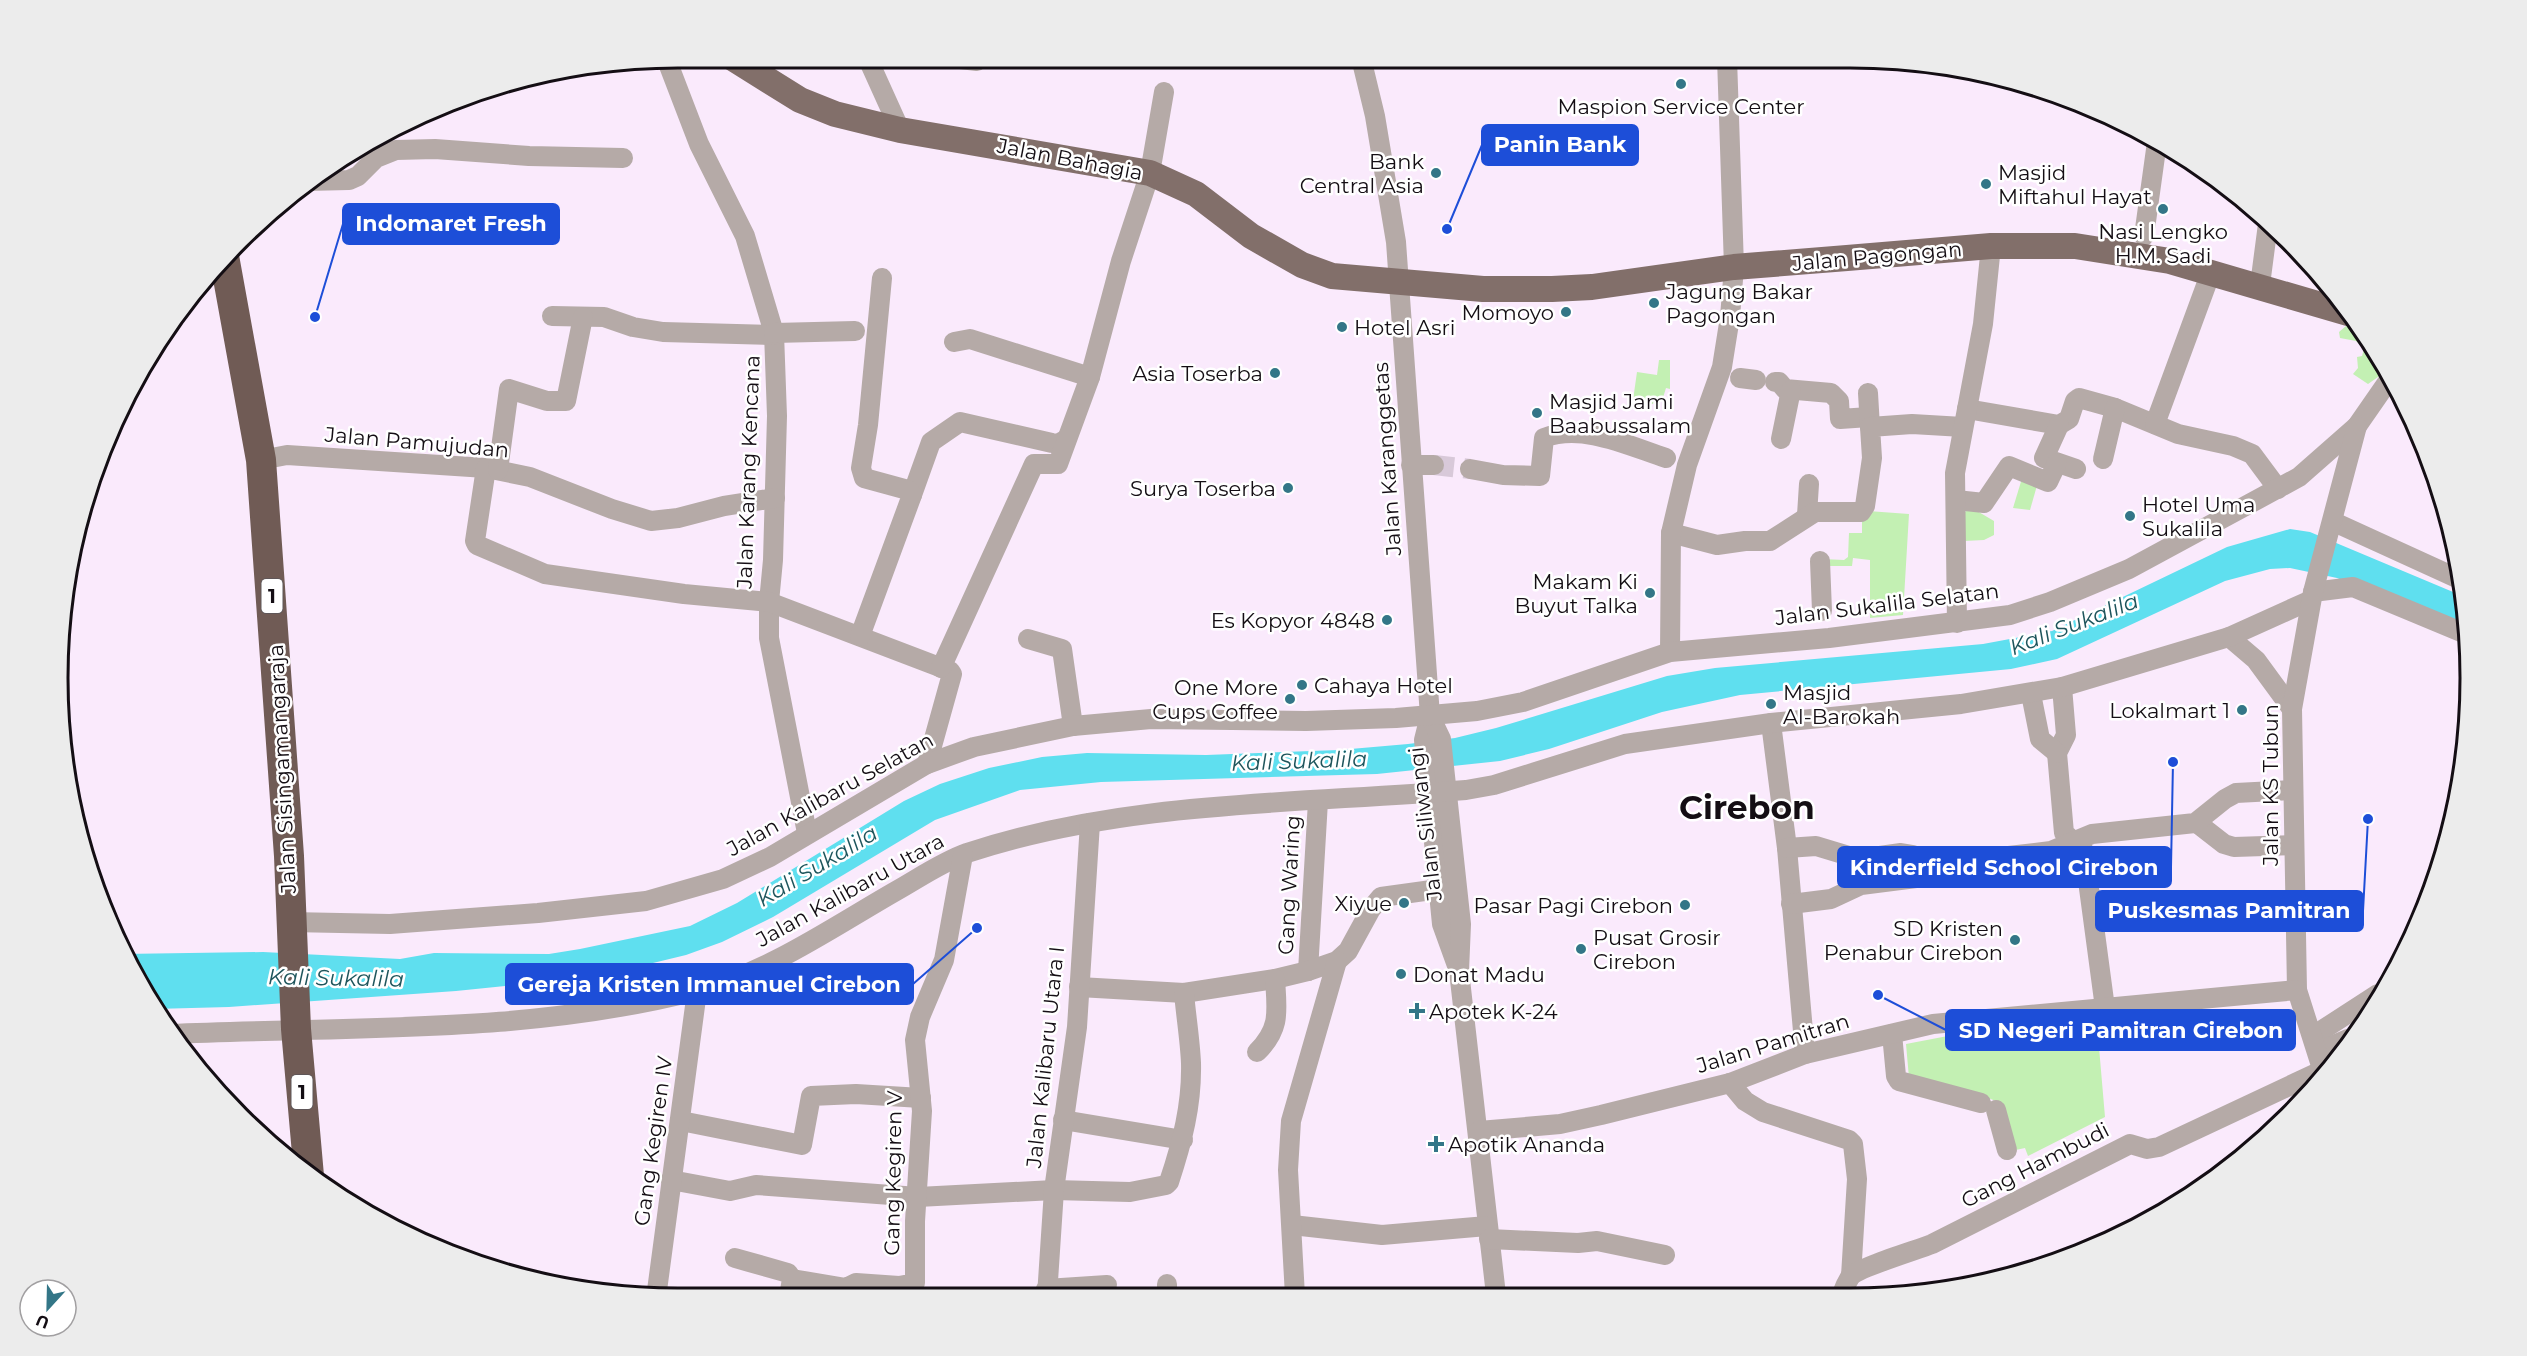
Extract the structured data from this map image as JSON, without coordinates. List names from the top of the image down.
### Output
{
  "streets": {
    "highway": ["1", "Jalan Sisingamangaraja"],
    "main road": ["Jalan Bahagia", "Jalan Pagongan"],
    "street": [
      "Jalan Pamujudan",
      "Jalan Karanggetas",
      "Jalan Karang Kencana",
      "Jalan Sukalila Selatan",
      "Jalan KS Tubun",
      "Jalan Kalibaru Selatan",
      "Jalan Siliwangi",
      "Gang Waring",
      "Jalan Kalibaru Utara",
      "Jalan Pamitran",
      "Jalan Kalibaru Utara I",
      "Gang Kegiren IV",
      "Gang Hambudi",
      "Gang Kegiren V"
    ]
  },
  "crossings": [
    ["Jalan Bahagia", "Jalan Pagongan"],
    ["Jalan Bahagia", "Jalan Karanggetas"],
    ["Jalan Pagongan", "Jalan Karanggetas"],
    ["Jalan Pamujudan", "Jalan Karang Kencana"],
    ["Jalan Pamujudan", "Jalan Sisingamangaraja"],
    ["Jalan Karanggetas", "Jalan Sukalila Selatan"],
    ["Jalan Karanggetas", "Jalan Kalibaru Selatan"],
    ["Jalan Karanggetas", "Jalan Siliwangi"],
    ["Jalan Karang Kencana", "Jalan Kalibaru Selatan"],
    ["Jalan Sukalila Selatan", "Jalan KS Tubun"],
    ["Jalan Sukalila Selatan", "Jalan Kalibaru Selatan"],
    ["Jalan Sukalila Selatan", "Jalan Siliwangi"],
    ["Jalan Sisingamangaraja", "Jalan Kalibaru Selatan"],
    ["Jalan Sisingamangaraja", "Jalan Kalibaru Utara"],
    ["Jalan KS Tubun", "Jalan Kalibaru Utara"],
    ["Jalan KS Tubun", "Jalan Pamitran"],
    ["Jalan KS Tubun", "Gang Hambudi"],
    ["Jalan Kalibaru Selatan", "Jalan Siliwangi"],
    ["Jalan Siliwangi", "Jalan Kalibaru Utara"],
    ["Jalan Siliwangi", "Jalan Pamitran"],
    ["Gang Waring", "Jalan Kalibaru Utara"],
    ["Jalan Kalibaru Utara", "Jalan Kalibaru Utara I"],
    ["Jalan Kalibaru Utara", "Gang Kegiren IV"],
    ["Jalan Kalibaru Utara", "Gang Kegiren V"]
  ],
  "districts": ["Cirebon"],
  "water": ["Kali Sukalila"],
  "places": {
    "other": [
      "Maspion Service Center",
      "Bank Central Asia",
      "Masjid Miftahul Hayat",
      "Nasi Lengko H.M. Sadi",
      "Panin Bank",
      "Jagung Bakar Pagongan",
      "Momoyo",
      "Indomaret Fresh",
      "Hotel Asri",
      "Asia Toserba",
      "Masjid Jami Baabussalam",
      "Surya Toserba",
      "Hotel Uma Sukalila",
      "Makam Ki Buyut Talka",
      "Es Kopyor 4848",
      "Cahaya Hotel",
      "One More Cups Coffee",
      "Masjid Al-Barokah",
      "Lokalmart 1",
      "Kinderfield School Cirebon",
      "Puskesmas Pamitran",
      "Xiyue",
      "Pasar Pagi Cirebon",
      "Gereja Kristen Immanuel Cirebon",
      "SD Kristen Penabur Cirebon",
      "Pusat Grosir Cirebon",
      "Donat Madu",
      "SD Negeri Pamitran Cirebon"
    ],
    "health": ["Apotek K-24", "Apotik Ananda"]
  },
  "north": "bottom"
}
